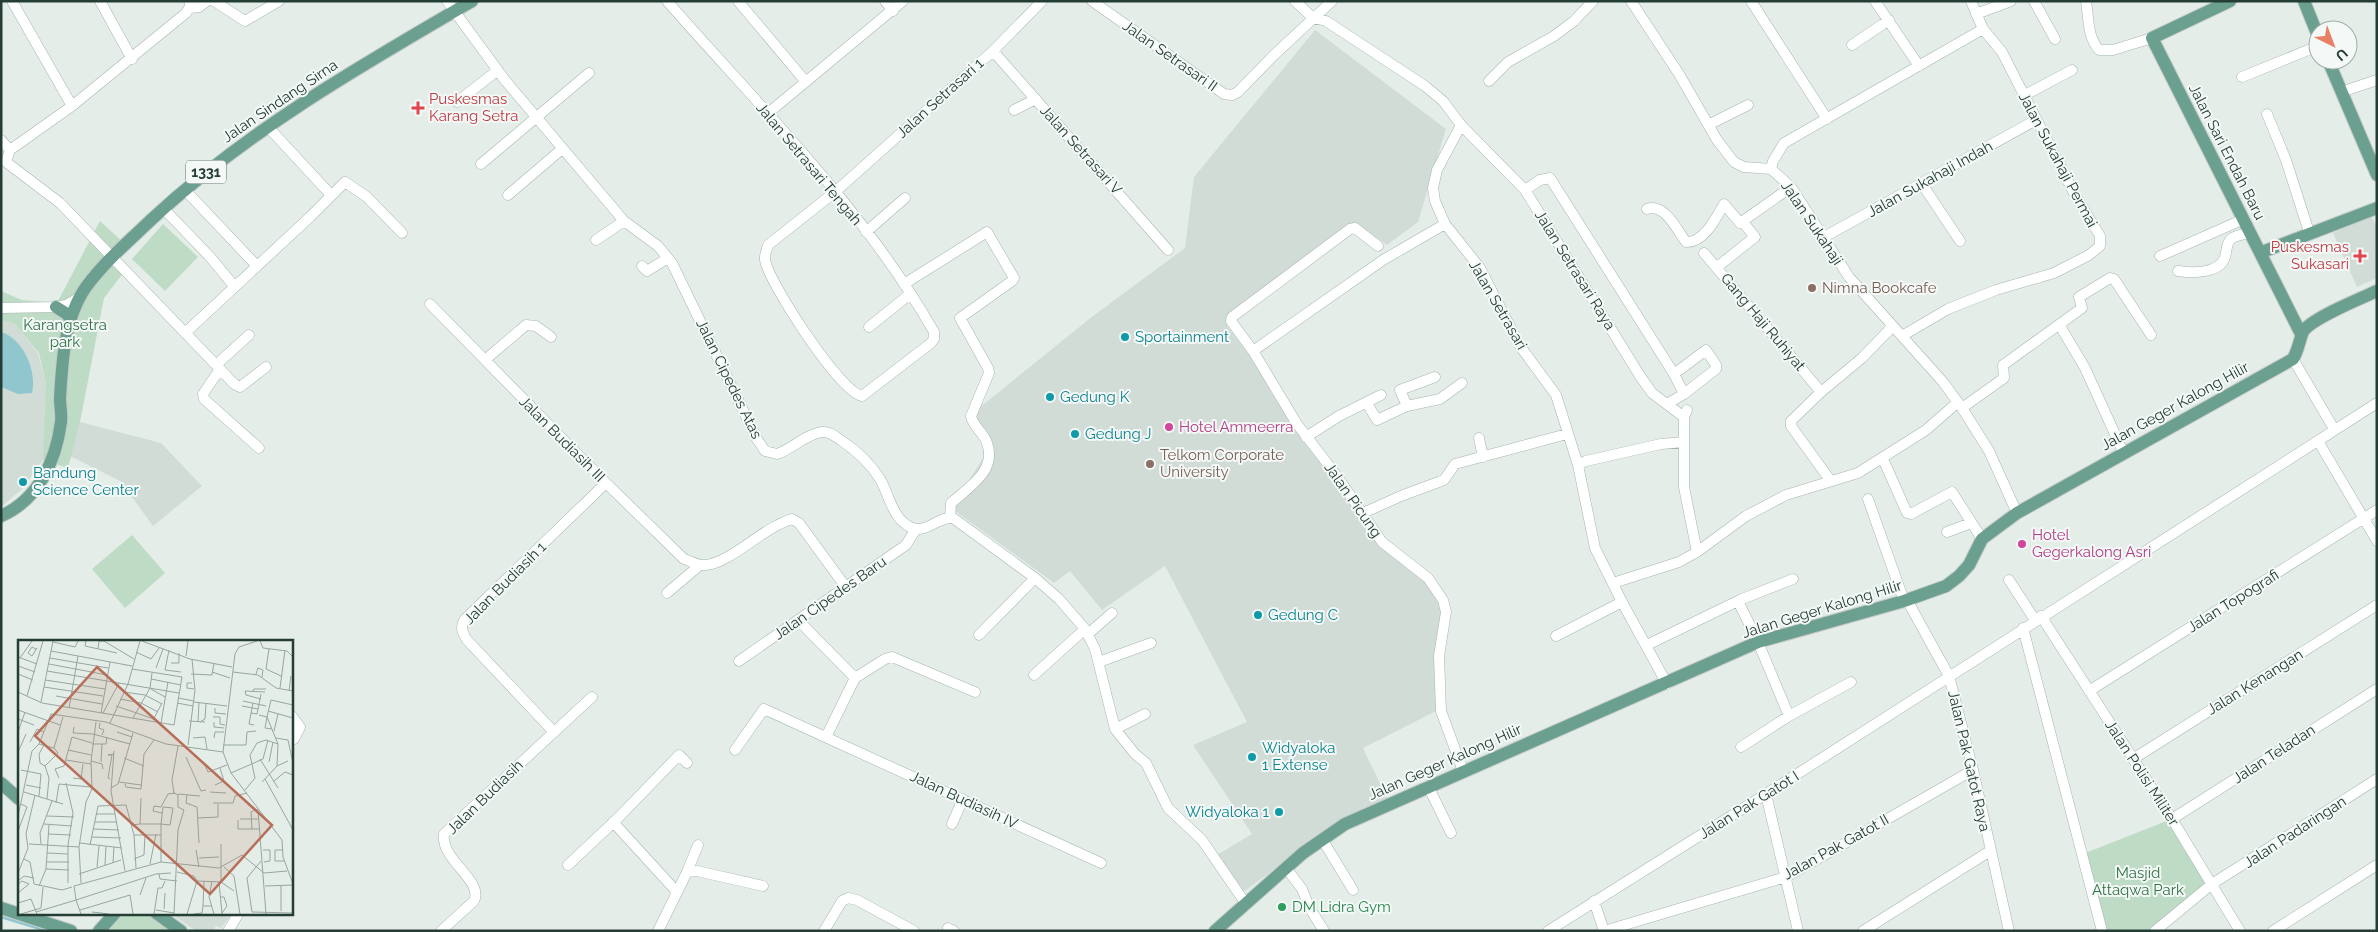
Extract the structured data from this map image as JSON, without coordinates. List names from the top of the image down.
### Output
{
  "streets": {
    "main road": [
      "Jalan Sindang Sirna",
      "Jalan Sari Endah Baru",
      "1331",
      "Jalan Geger Kalong Hilir"
    ],
    "street": [
      "Jalan Setrasari II",
      "Jalan Setrasari 1",
      "Jalan Setrasari V",
      "Jalan Sukahaji Permai",
      "Jalan Setrasari Tengah",
      "Jalan Sukahaji Indah",
      "Jalan Sukahaji",
      "Jalan Setrasari Raya",
      "Jalan Setrasari",
      "Gang Haji Ruhiyat",
      "Jalan Cipedes Atas",
      "Jalan Budiasih III",
      "Jalan Picung",
      "Jalan Budiasih 1",
      "Jalan Cipedes Baru",
      "Jalan Topografi",
      "Jalan Kenangan",
      "Jalan Teladan",
      "Jalan Pak Gatot Raya",
      "Jalan Polisi Militer",
      "Jalan Budiasih",
      "Jalan Budiasih IV",
      "Jalan Pak Gatot I",
      "Jalan Padaringan",
      "Jalan Pak Gatot II"
    ]
  },
  "crossings": [
    ["Jalan Setrasari 1", "Jalan Setrasari V"],
    ["Jalan Setrasari 1", "Jalan Setrasari Tengah"],
    ["Jalan Sindang Sirna", "Jalan Cipedes Atas"],
    ["Jalan Sukahaji Permai", "Jalan Sukahaji Indah"],
    ["Jalan Sukahaji Permai", "Jalan Sukahaji"],
    ["Jalan Sukahaji Indah", "Jalan Sukahaji"],
    ["Jalan Sukahaji", "Jalan Geger Kalong Hilir"],
    ["Jalan Setrasari Raya", "Jalan Setrasari"],
    ["Jalan Setrasari", "Jalan Geger Kalong Hilir"],
    ["Jalan Cipedes Atas", "Jalan Cipedes Baru"],
    ["Jalan Geger Kalong Hilir", "Jalan Picung"],
    ["Jalan Geger Kalong Hilir", "Jalan Pak Gatot Raya"],
    ["Jalan Budiasih III", "Jalan Budiasih 1"],
    ["Jalan Budiasih 1", "Jalan Budiasih"],
    ["Jalan Topografi", "Jalan Polisi Militer"],
    ["Jalan Kenangan", "Jalan Polisi Militer"],
    ["Jalan Teladan", "Jalan Polisi Militer"],
    ["Jalan Pak Gatot Raya", "Jalan Pak Gatot I"],
    ["Jalan Pak Gatot Raya", "Jalan Pak Gatot II"],
    ["Jalan Polisi Militer", "Jalan Pak Gatot I"],
    ["Jalan Polisi Militer", "Jalan Padaringan"]
  ],
  "parks": ["Karangsetra park", "Masjid Attaqwa Park"],
  "places": {
    "health": ["Puskesmas Karang Setra", "Puskesmas Sukasari"],
    "other": [
      "Nimna Bookcafe",
      "Sportainment",
      "Gedung K",
      "Hotel Ammeerra",
      "Gedung J",
      "Telkom Corporate University",
      "Bandung Science Center",
      "Hotel Gegerkalong Asri",
      "Gedung C",
      "Widyaloka 1 Extense",
      "Widyaloka 1",
      "DM Lidra Gym"
    ]
  },
  "north": "bottom right"
}
